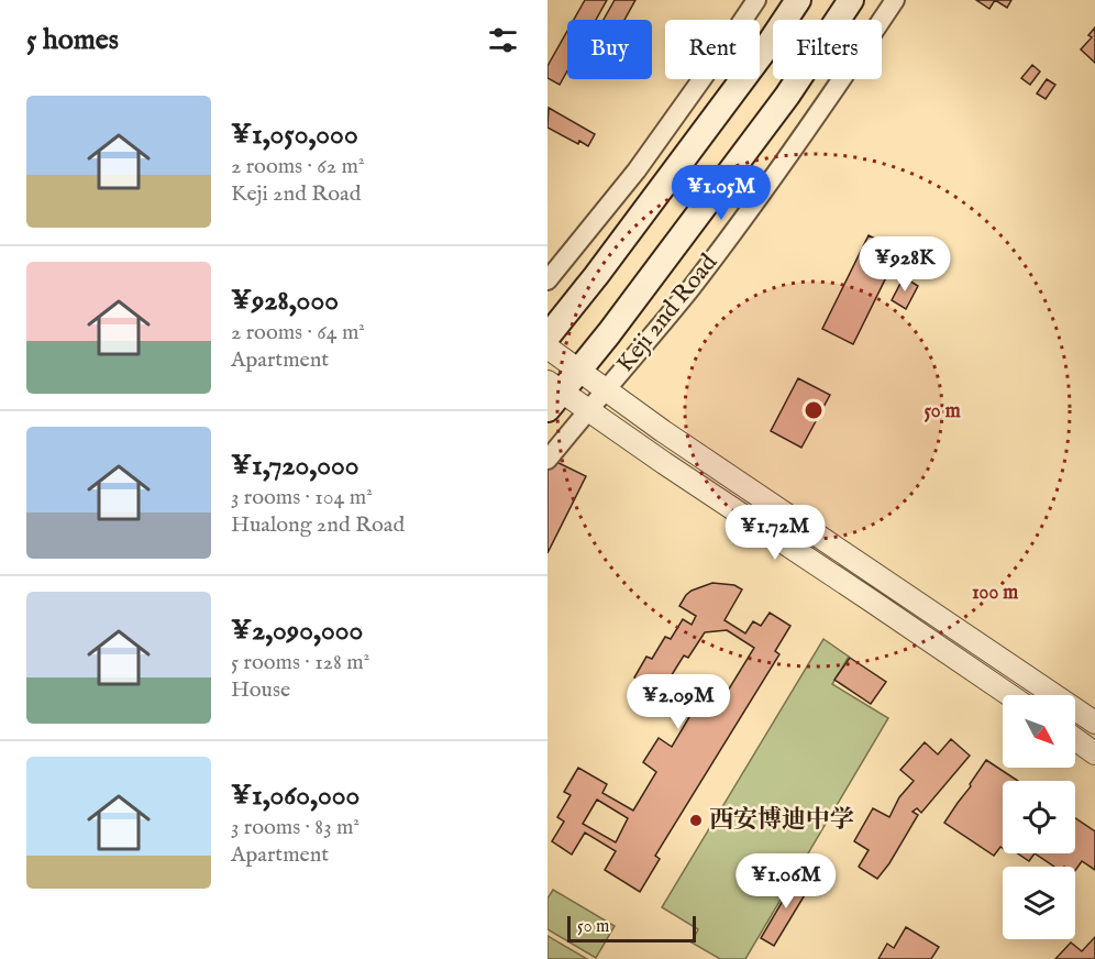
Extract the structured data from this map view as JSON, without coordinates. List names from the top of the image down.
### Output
{
  "streets": {
    "main road": ["Keji 2nd Road"]
  },
  "places": ["西安博迪中学"],
  "scale_bar": "50 m",
  "north": "bottom right",
  "page": {
    "heading": "5 homes",
    "chip": ["Buy", "Rent", "Filters"],
    "list": [
      {
        "name": "¥1,050,000",
        "note": "2 rooms · 62 m² · Keji 2nd Road"
      },
      {
        "name": "¥928,000",
        "note": "2 rooms · 64 m² · Apartment"
      },
      {
        "name": "¥1,720,000",
        "note": "3 rooms · 104 m² · Hualong 2nd Road"
      },
      {
        "name": "¥2,090,000",
        "note": "5 rooms · 128 m² · House"
      },
      {
        "name": "¥1,060,000",
        "note": "3 rooms · 83 m² · Apartment"
      }
    ],
    "price": [
      "¥1.05M",
      "¥928K",
      "¥1.72M",
      "¥2.09M",
      "¥1.06M"
    ],
    "scale": "50 m"
  },
  "rings": ["50 m", "100 m"]
}
